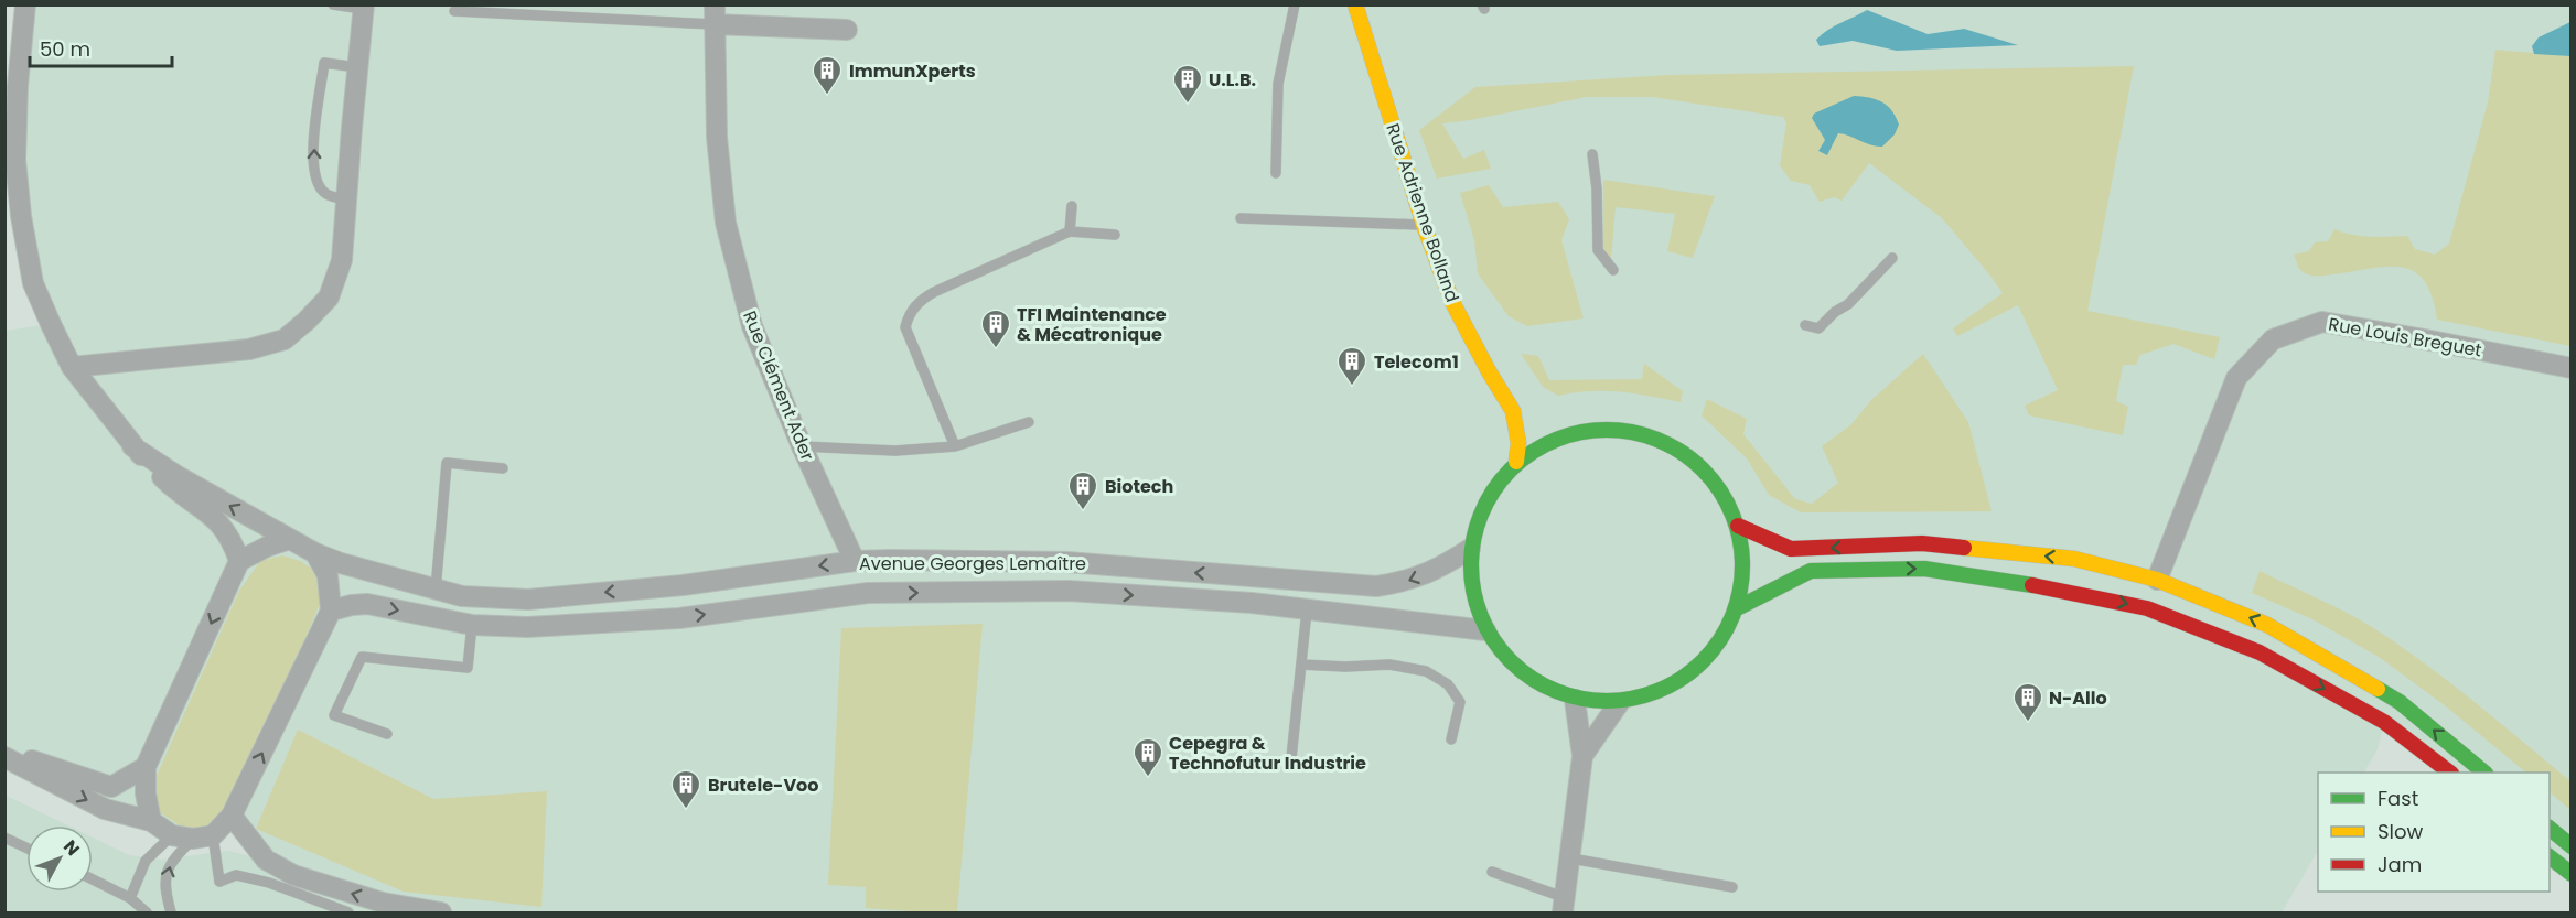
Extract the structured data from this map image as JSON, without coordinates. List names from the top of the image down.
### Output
{
  "streets": {
    "street": [
      "Rue Adrienne Bolland",
      "Rue Louis Breguet",
      "Rue Clément Ader",
      "Avenue Georges Lemaître"
    ]
  },
  "crossings": [
    ["Rue Clément Ader", "Avenue Georges Lemaître"]
  ],
  "places": {
    "building": [
      "ImmunXperts",
      "U.L.B.",
      "TFI Maintenance & Mécatronique",
      "Telecom1",
      "Biotech",
      "N-Allo",
      "Cepegra & Technofutur Industrie",
      "Brutele-Voo"
    ]
  },
  "legend": ["Fast", "Slow", "Jam"],
  "scale_bar": "50 m",
  "north": "top right"
}
